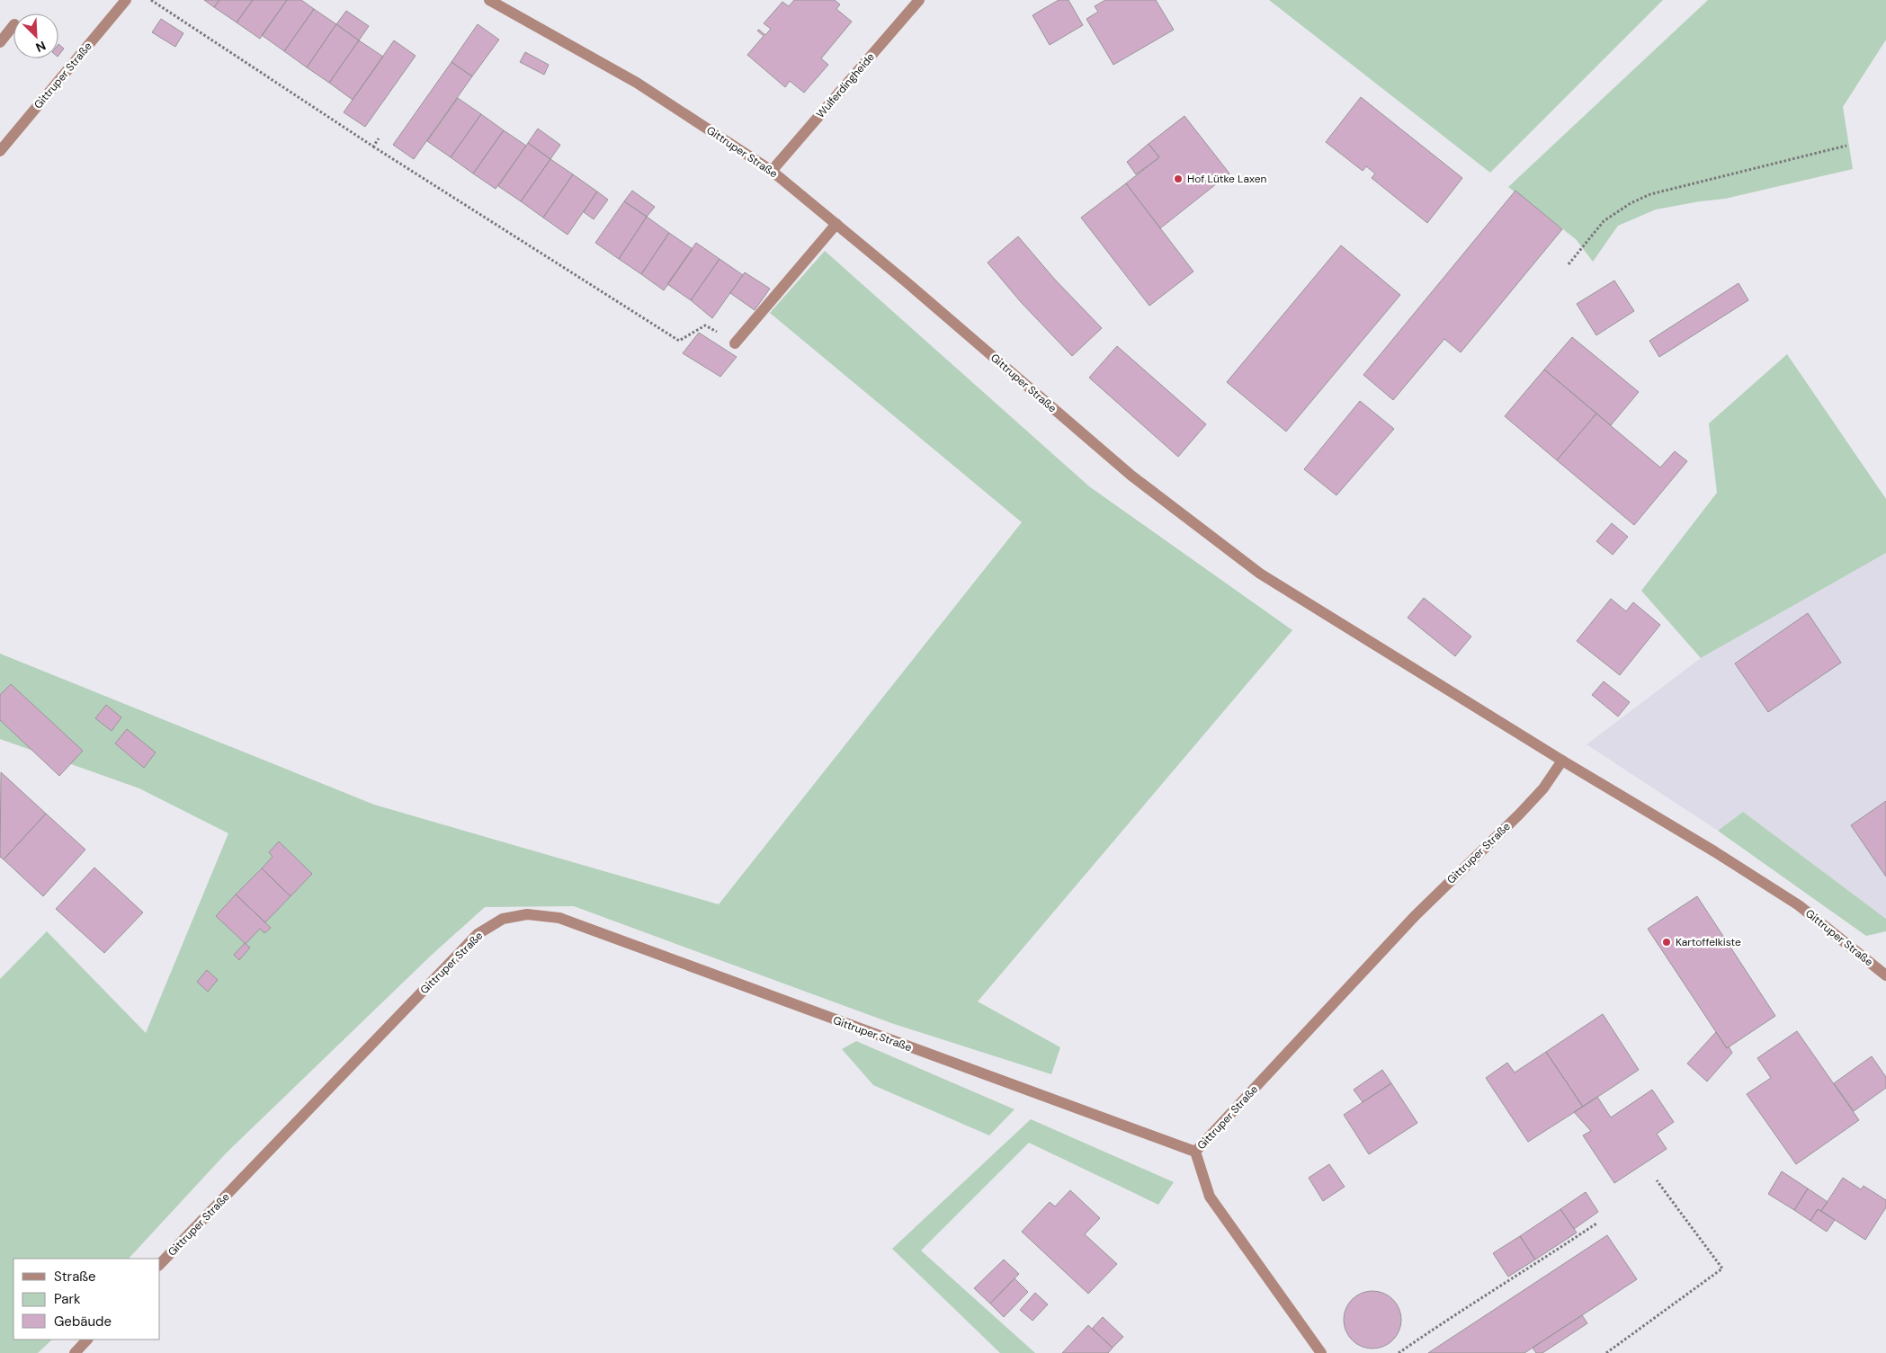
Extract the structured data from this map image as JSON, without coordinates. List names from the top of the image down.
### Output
{
  "streets": {
    "street": ["Gittruper Straße", "Wulferdingheide"]
  },
  "crossings": [
    ["Gittruper Straße", "Wulferdingheide"]
  ],
  "places": ["Hof Lütke Laxen", "Kartoffelkiste"],
  "legend": ["Straße", "Park", "Gebäude"],
  "north": "bottom right"
}
